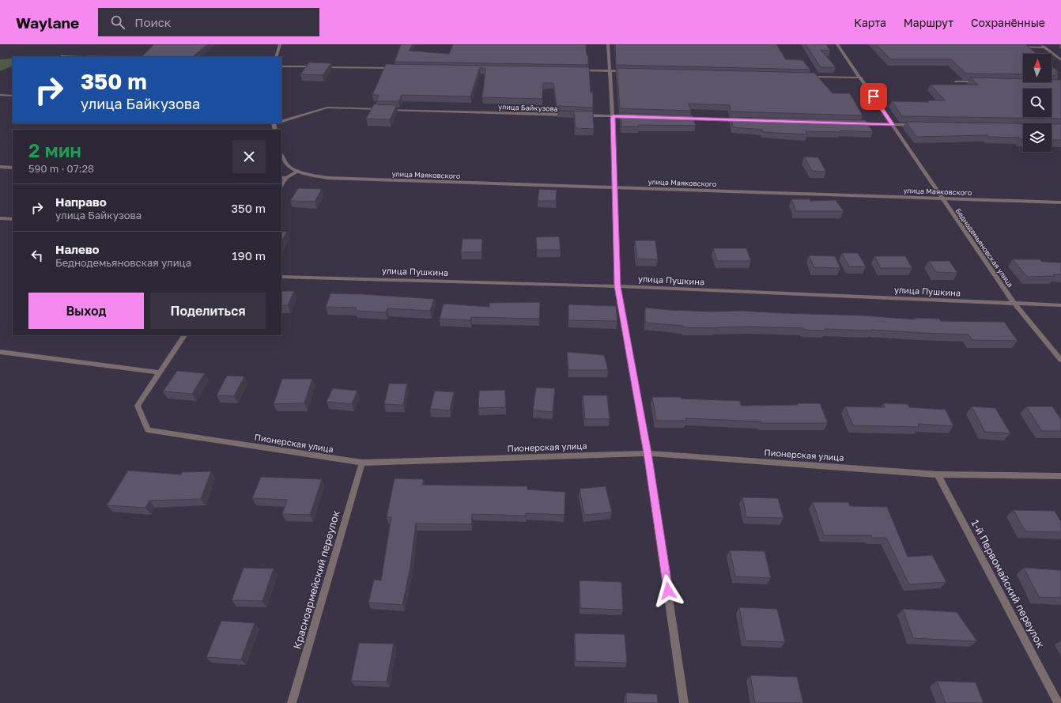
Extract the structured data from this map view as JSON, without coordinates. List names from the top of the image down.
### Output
{
  "streets": {
    "street": [
      "улица Байкузова",
      "улица Маяковского",
      "Беднодемьяновская улица",
      "улица Пушкина",
      "Пионерская улица",
      "Красноармейский переулок",
      "1-й Первомайский переулок"
    ]
  },
  "crossings": [
    ["улица Маяковского", "Беднодемьяновская улица"],
    ["Беднодемьяновская улица", "улица Пушкина"],
    ["Пионерская улица", "Красноармейский переулок"],
    ["Пионерская улица", "1-й Первомайский переулок"]
  ],
  "north": "top",
  "page": {
    "header": "Waylane",
    "search": "Поиск",
    "nav": ["Карта", "Маршрут", "Сохранённые"],
    "turn": ["350 m", "улица Байкузова"],
    "heading": ["2 мин", "590 m · 07:28"],
    "list": [
      {
        "name": "Направо",
        "note": "улица Байкузова",
        "value": "350 m"
      },
      {
        "name": "Налево",
        "note": "Беднодемьяновская улица",
        "value": "190 m"
      }
    ],
    "buttons": ["Выход", "Поделиться"]
  }
}
